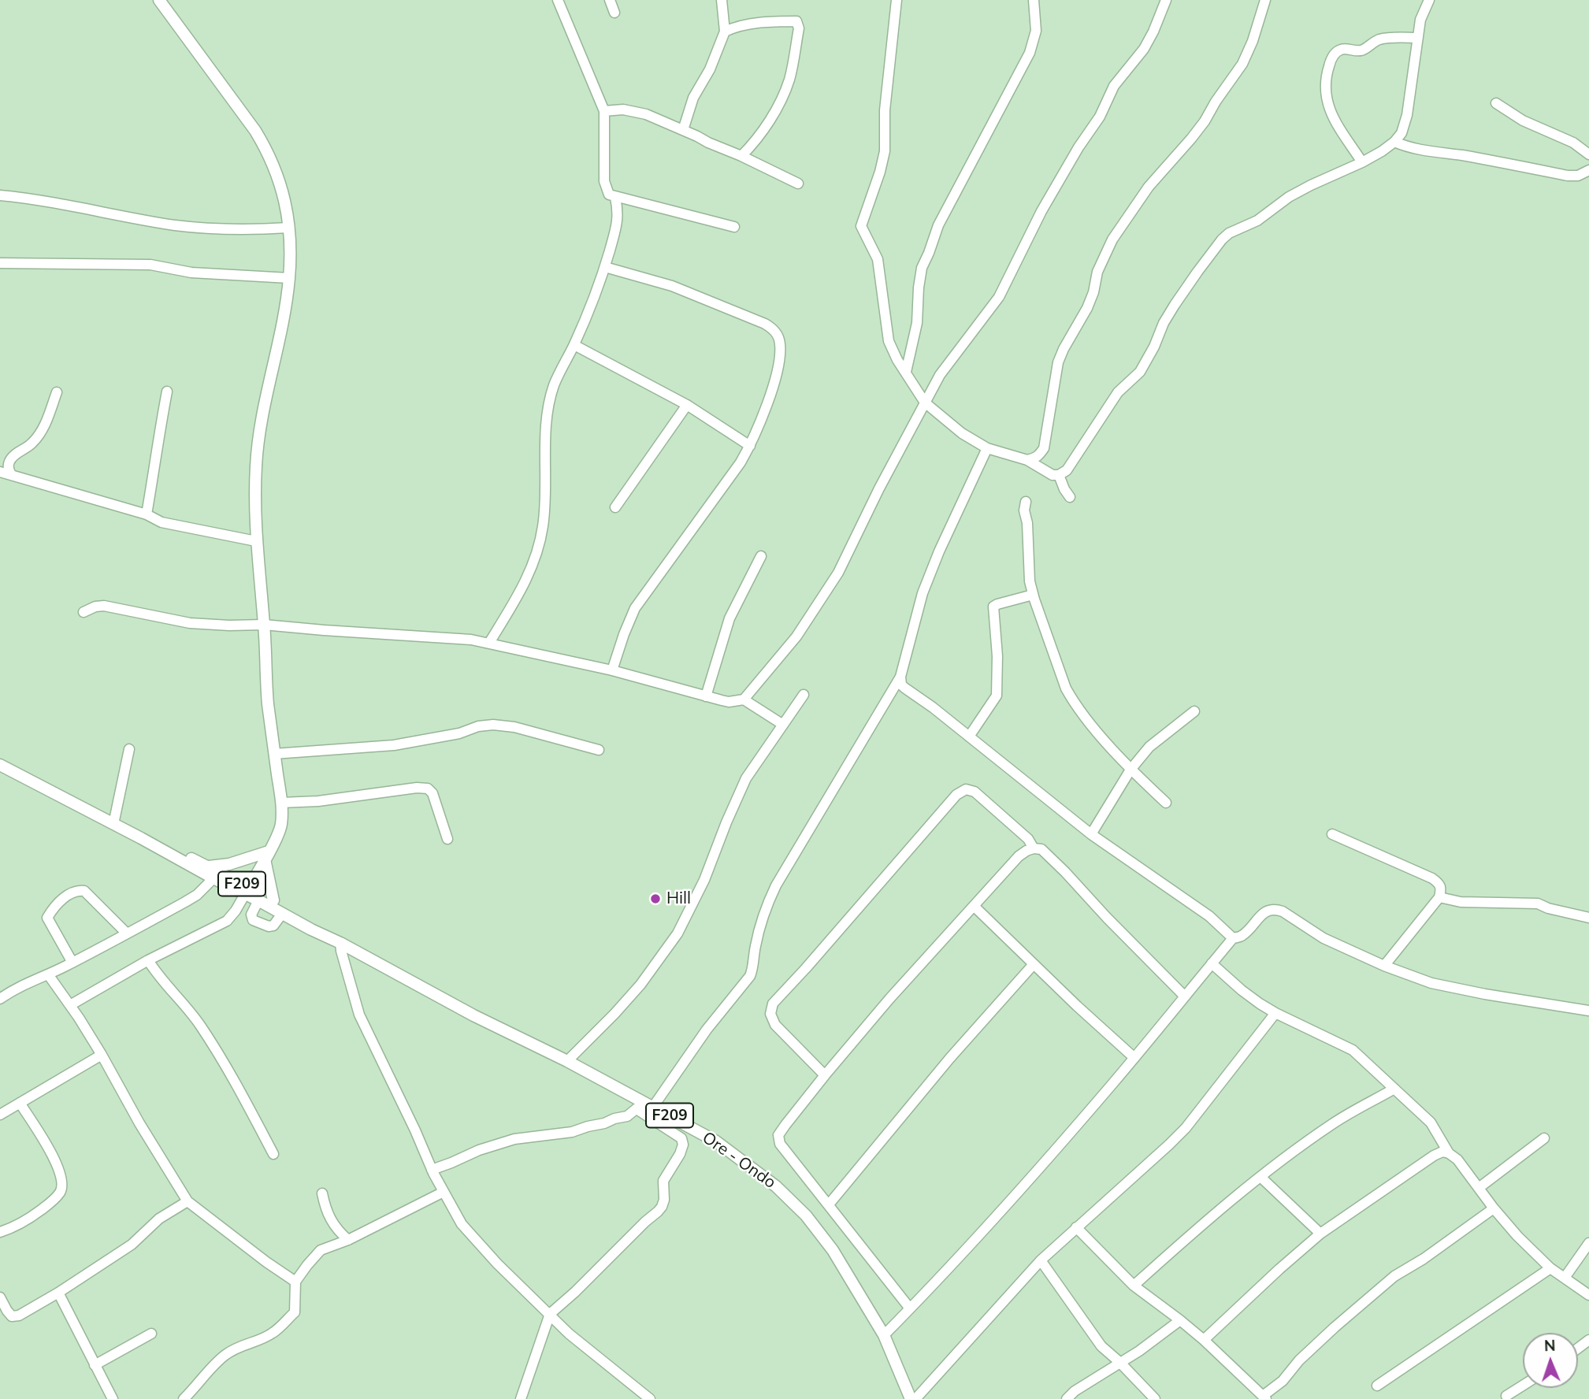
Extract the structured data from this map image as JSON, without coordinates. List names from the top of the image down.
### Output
{
  "streets": {
    "main road": ["F209", "Ore - Ondo"]
  },
  "crossings": [
    ["F209", "Ore - Ondo"]
  ],
  "places": ["Hill"],
  "north": "top"
}
